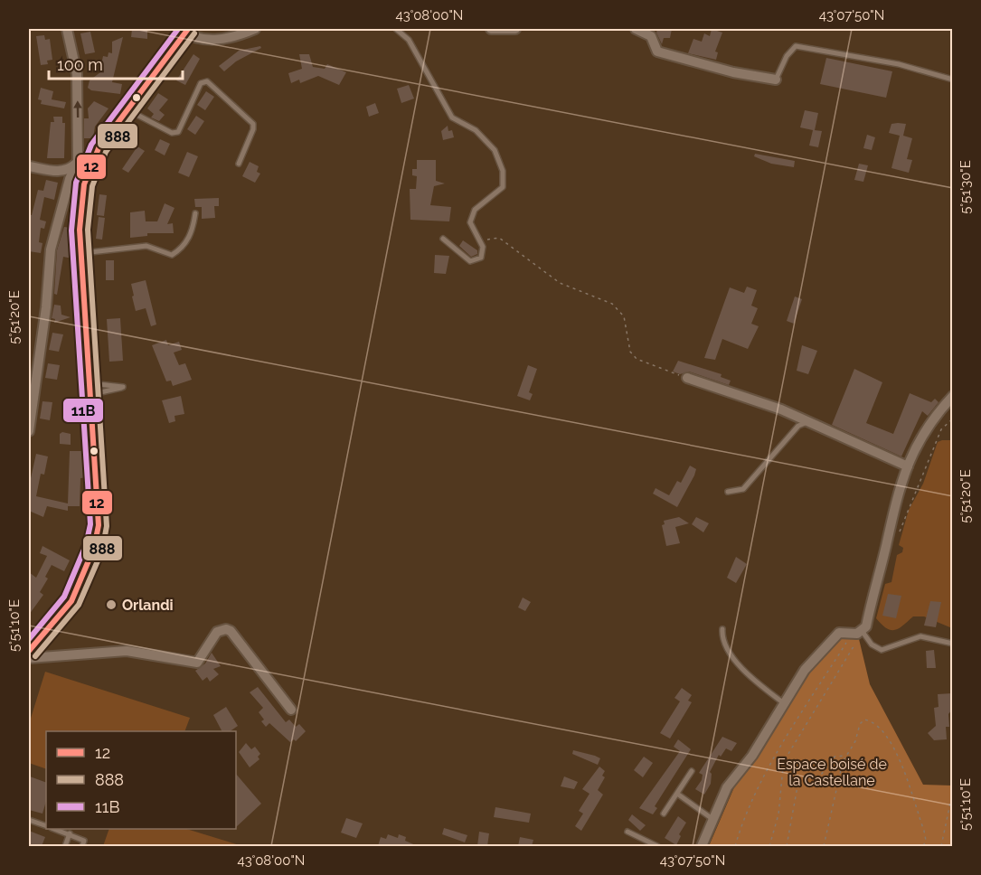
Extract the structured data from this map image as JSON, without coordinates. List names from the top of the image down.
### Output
{
  "parks": ["Espace boisé de la Castellane"],
  "places": ["Orlandi"],
  "lines": ["transit line 12", "transit line 11B", "transit line 888"],
  "legend": ["12", "888", "11B"],
  "scale_bar": "100 m",
  "coordinates": [
    "43°08'00\"N",
    "43°07'50\"N",
    "5°51'30\"E",
    "5°51'20\"E",
    "5°51'10\"E"
  ]
}
